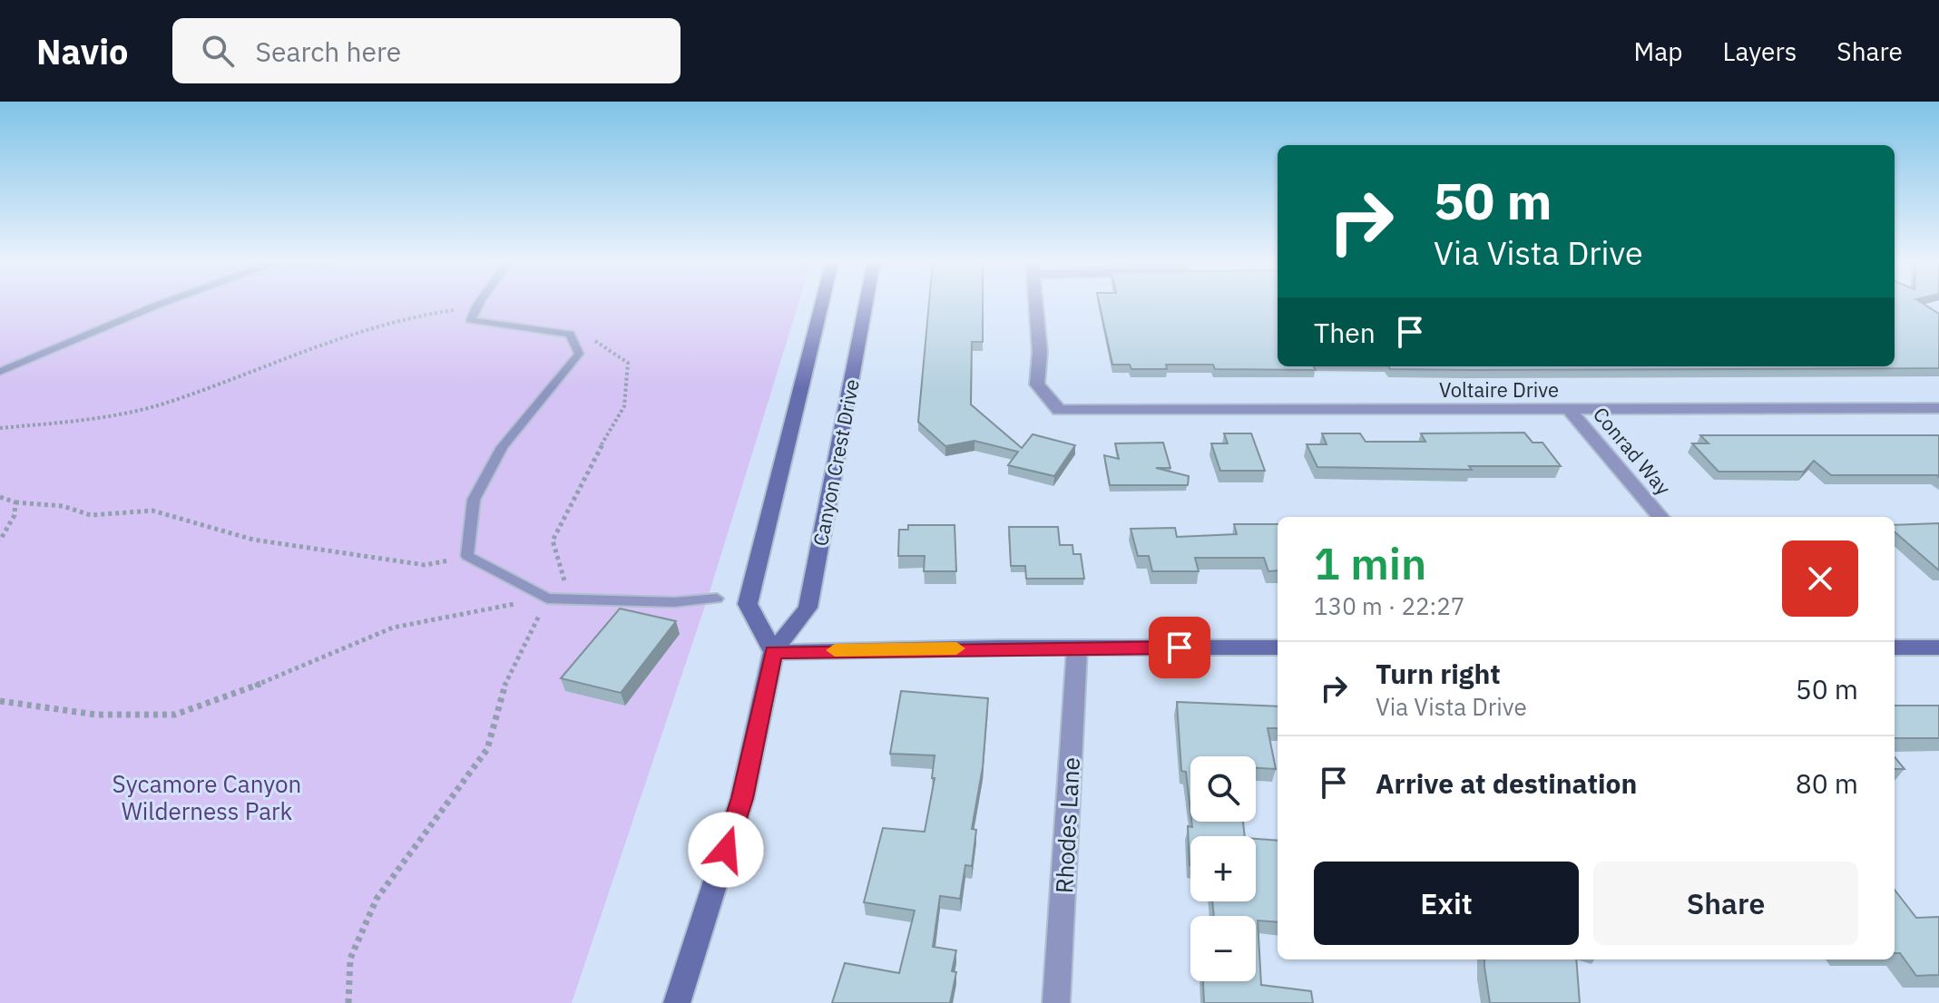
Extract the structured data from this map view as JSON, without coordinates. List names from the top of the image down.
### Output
{
  "streets": {
    "main road": ["Canyon Crest Drive"],
    "street": ["Voltaire Drive", "Conrad Way", "Rhodes Lane"]
  },
  "crossings": [
    ["Voltaire Drive", "Conrad Way"]
  ],
  "parks": ["Sycamore Canyon Wilderness Park"],
  "page": {
    "header": "Navio",
    "search": "Search here",
    "nav": ["Map", "Layers", "Share"],
    "turn": ["50 m", "Via Vista Drive"],
    "then": "Then",
    "heading": ["1 min", "130 m · 22:27"],
    "list": [
      {
        "name": "Turn right",
        "note": "Via Vista Drive",
        "value": "50 m"
      },
      {
        "name": "Arrive at destination",
        "value": "80 m"
      }
    ],
    "map_buttons": ["+", "−"],
    "buttons": ["Exit", "Share"]
  }
}
